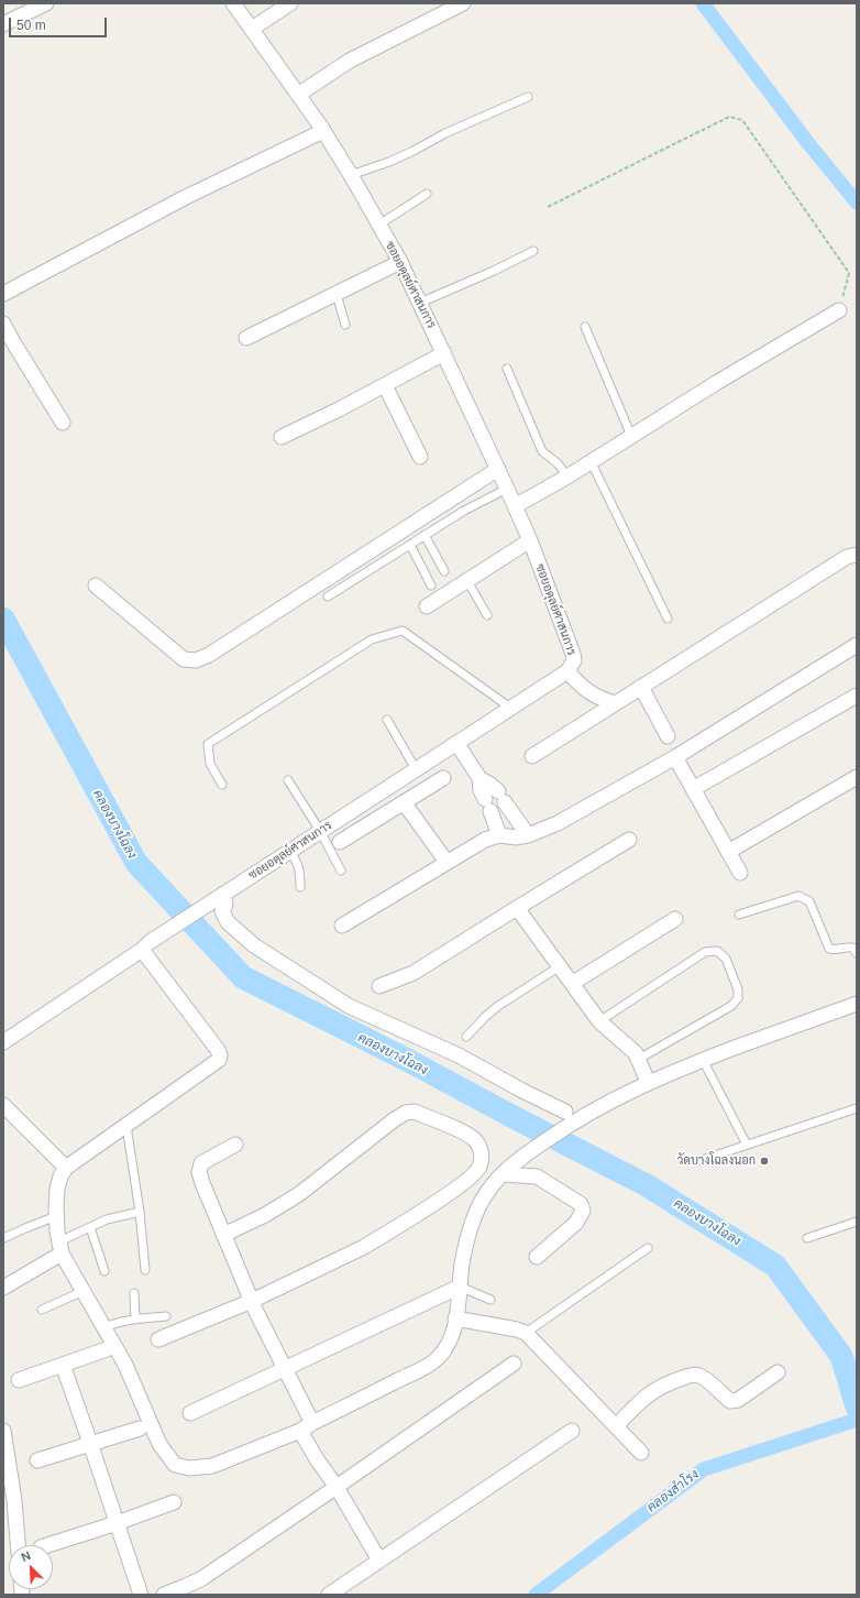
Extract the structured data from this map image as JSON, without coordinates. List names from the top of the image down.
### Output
{
  "streets": {
    "street": ["ซอยอดุลย์ศาสนการ"]
  },
  "water": ["คลองบางโฉลง", "คลองสำโรง"],
  "places": ["วัดบางโฉลงนอก"],
  "scale_bar": "50 m",
  "north": "top left"
}
